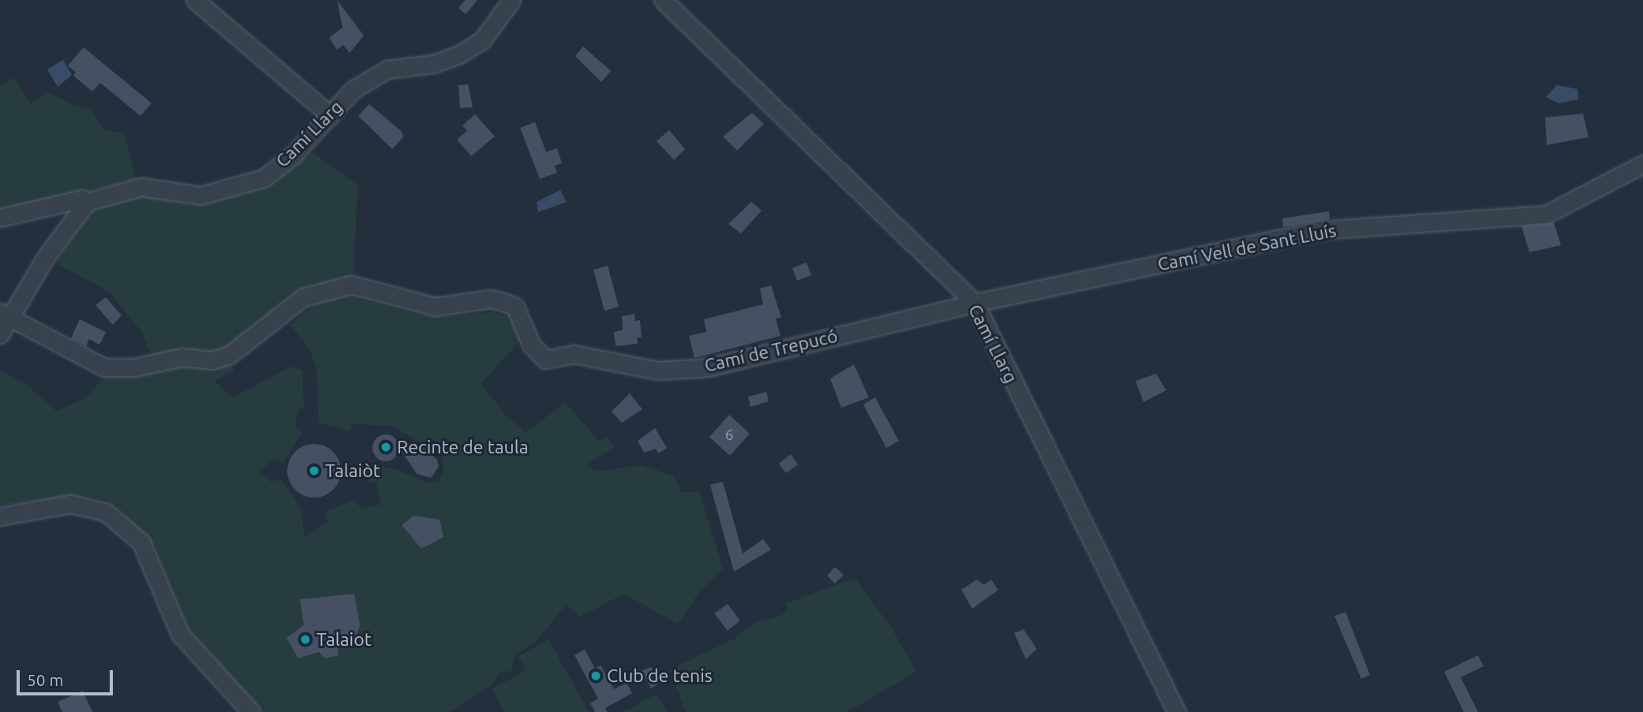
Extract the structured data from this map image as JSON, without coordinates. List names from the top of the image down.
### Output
{
  "streets": {
    "street": ["Camí Llarg", "Camí Vell de Sant Lluís", "Camí de Trepucó"]
  },
  "crossings": [
    ["Camí Llarg", "Camí Vell de Sant Lluís"],
    ["Camí Llarg", "Camí de Trepucó"],
    ["Camí Vell de Sant Lluís", "Camí de Trepucó"]
  ],
  "places": [
    "Recinte de taula",
    "Talaiòt",
    "Talaiot",
    "Club de tenis"
  ],
  "house_numbers": ["6"],
  "scale_bar": "50 m"
}
